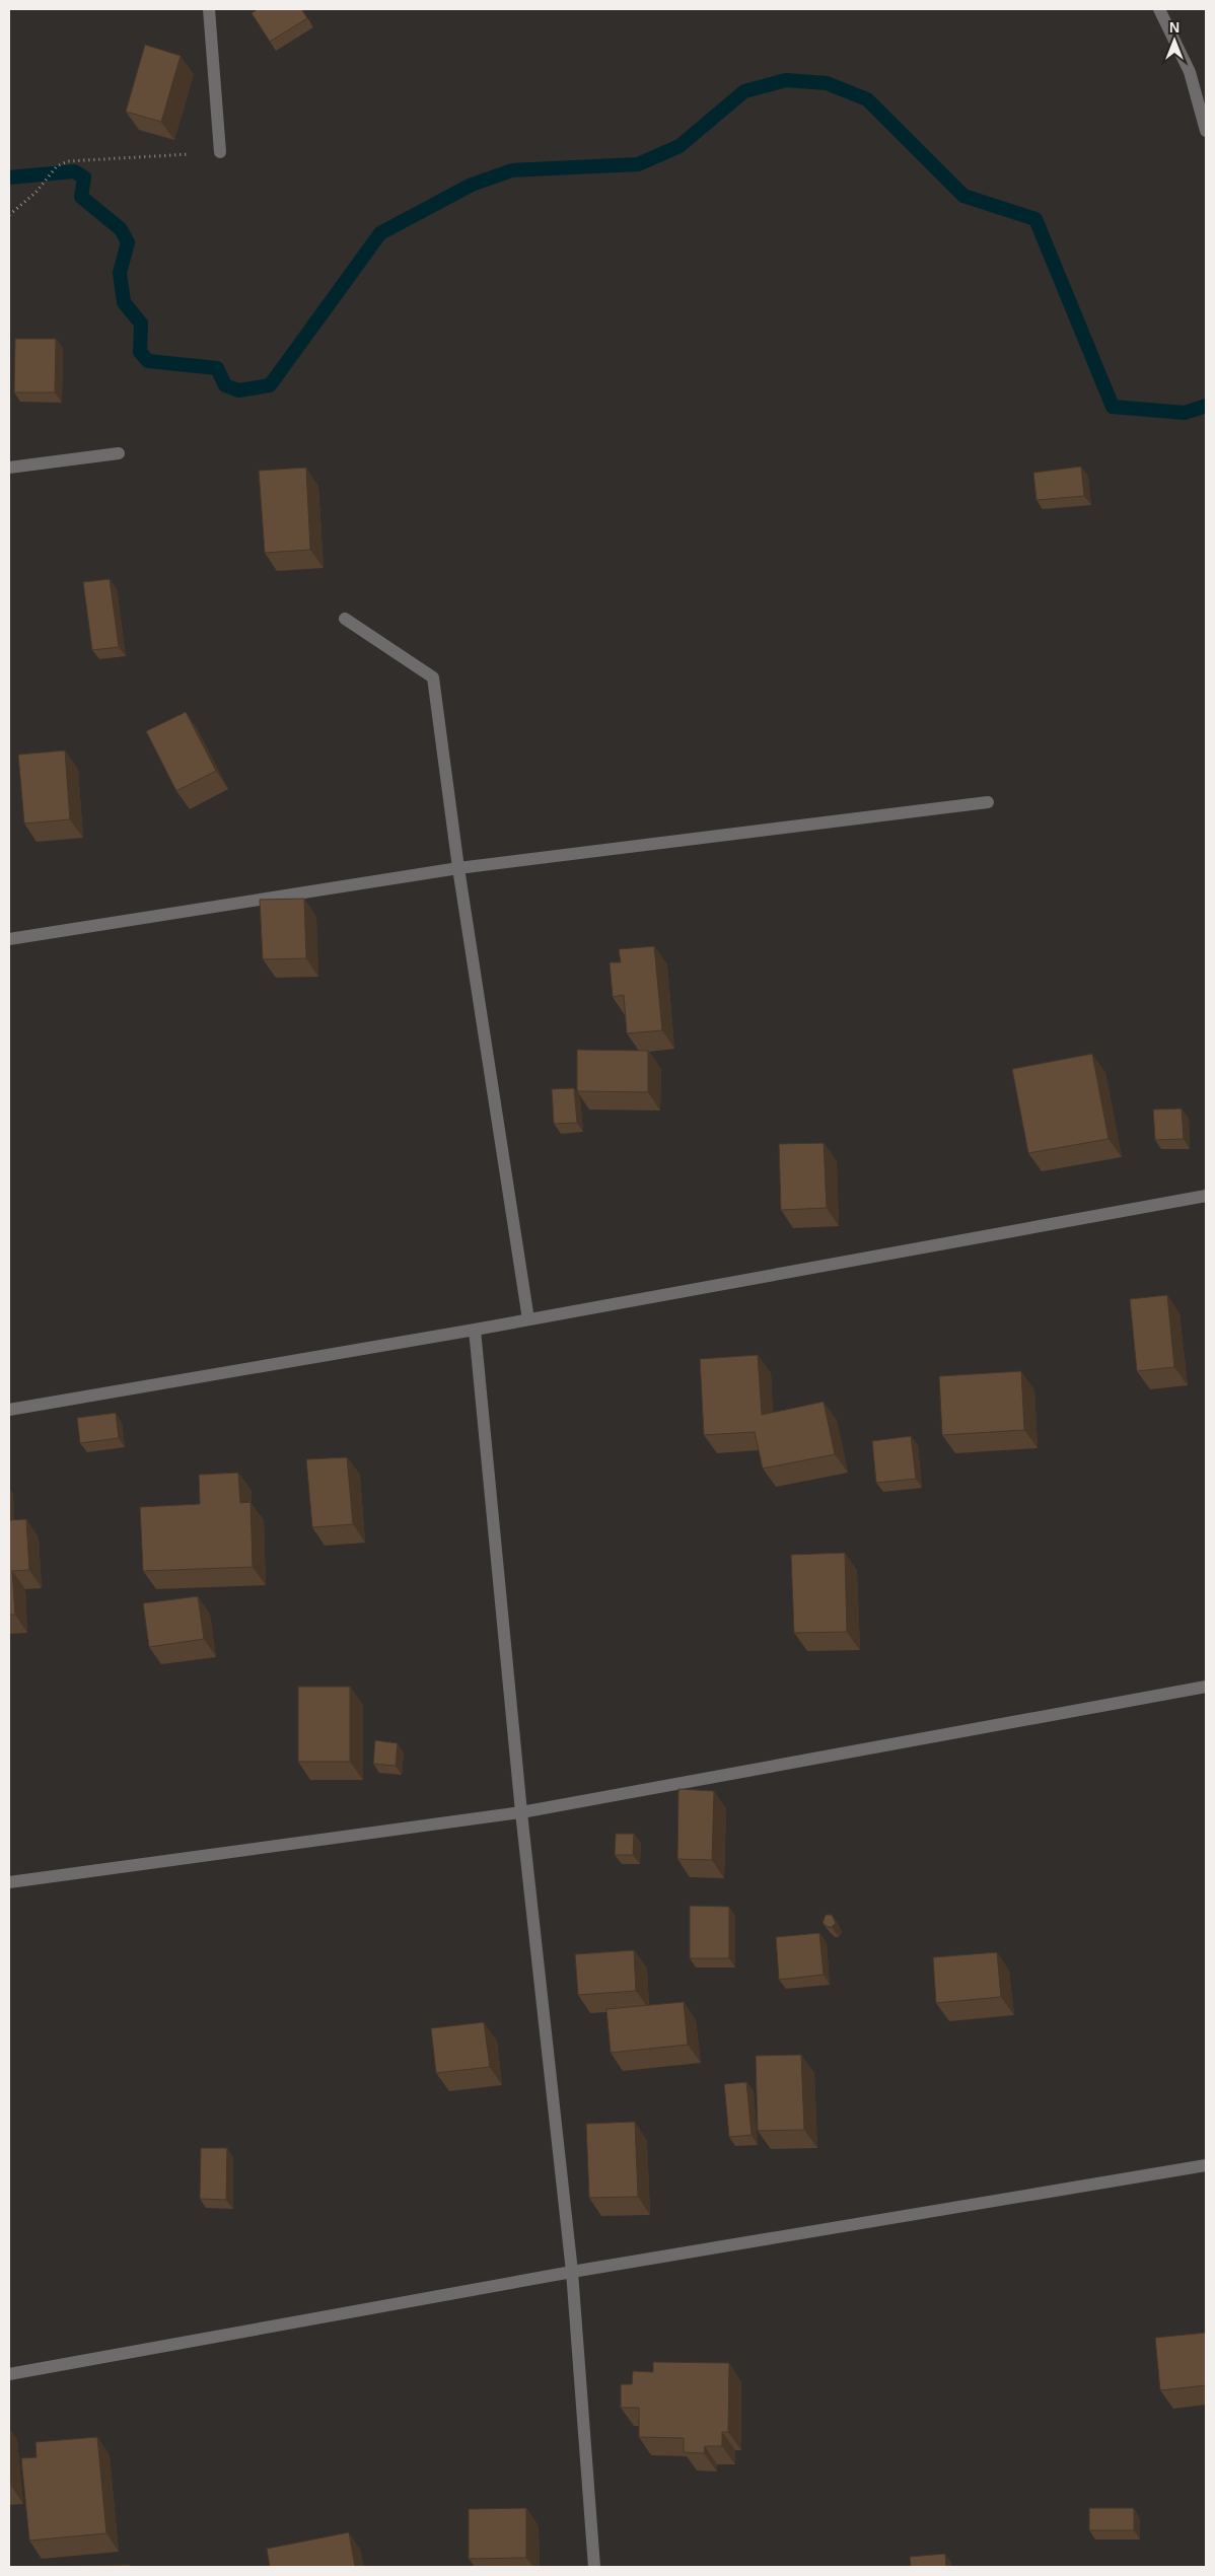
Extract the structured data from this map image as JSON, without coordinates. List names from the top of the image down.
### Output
{
  "north": "top"
}
